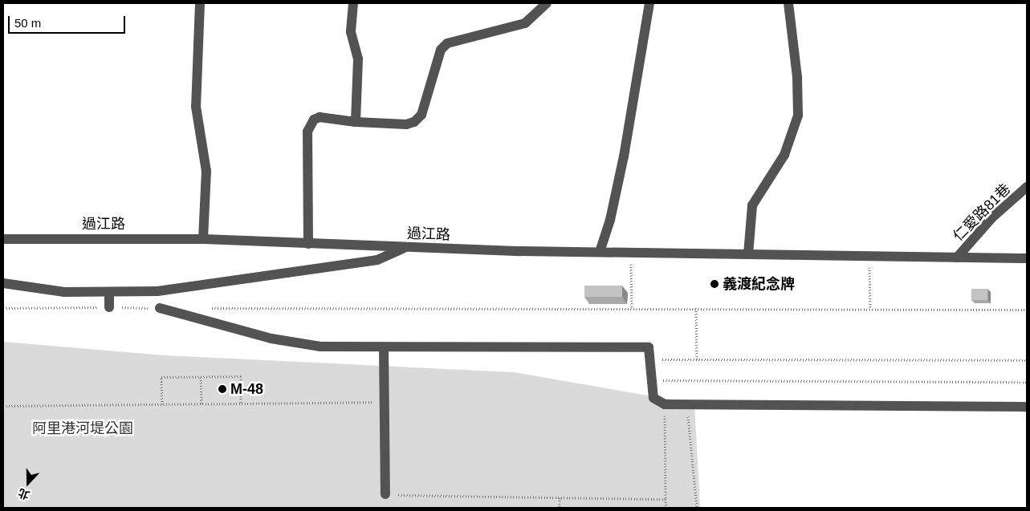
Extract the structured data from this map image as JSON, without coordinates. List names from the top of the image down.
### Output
{
  "streets": {
    "street": ["仁愛路81巷", "過江路"]
  },
  "crossings": [
    ["仁愛路81巷", "過江路"]
  ],
  "parks": ["阿里港河堤公園"],
  "places": ["義渡紀念牌", "M-48"],
  "scale_bar": "50 m",
  "north": "bottom"
}
